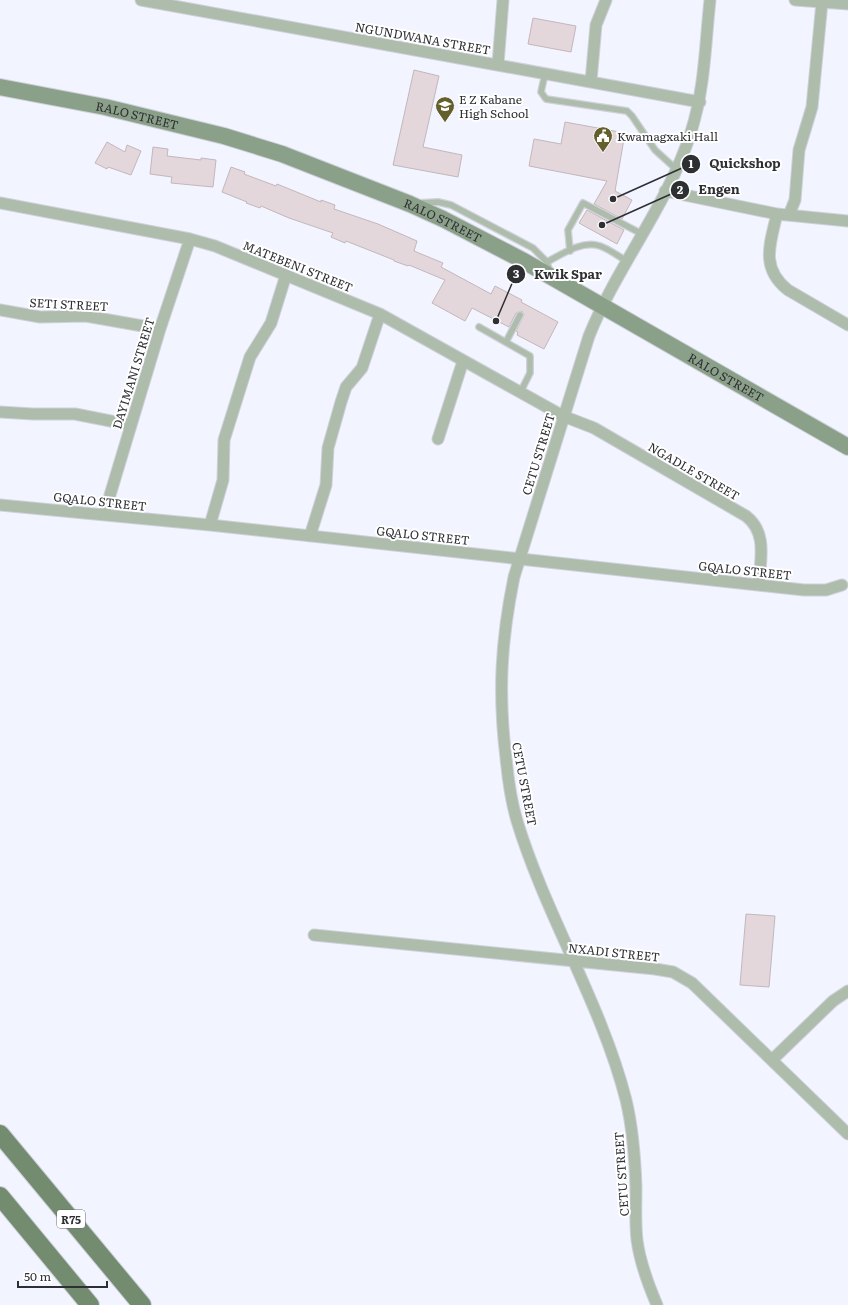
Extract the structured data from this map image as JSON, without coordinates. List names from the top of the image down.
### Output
{
  "streets": {
    "main road": ["R75"],
    "street": [
      "NGUNDWANA STREET",
      "RALO STREET",
      "MATEBENI STREET",
      "SETI STREET",
      "DAYIMANI STREET",
      "CETU STREET",
      "NGADLE STREET",
      "GQALO STREET",
      "NXADI STREET"
    ]
  },
  "crossings": [
    ["NGUNDWANA STREET", "CETU STREET"],
    ["RALO STREET", "CETU STREET"],
    ["MATEBENI STREET", "DAYIMANI STREET"],
    ["MATEBENI STREET", "CETU STREET"],
    ["MATEBENI STREET", "NGADLE STREET"],
    ["SETI STREET", "DAYIMANI STREET"],
    ["DAYIMANI STREET", "GQALO STREET"],
    ["CETU STREET", "NGADLE STREET"],
    ["CETU STREET", "GQALO STREET"],
    ["CETU STREET", "NXADI STREET"],
    ["NGADLE STREET", "GQALO STREET"]
  ],
  "places": {
    "school or university": ["E Z Kabane High School"],
    "public building": ["Kwamagxaki Hall"],
    "other": ["Quickshop", "Engen", "Kwik Spar"]
  },
  "scale_bar": "50 m"
}
